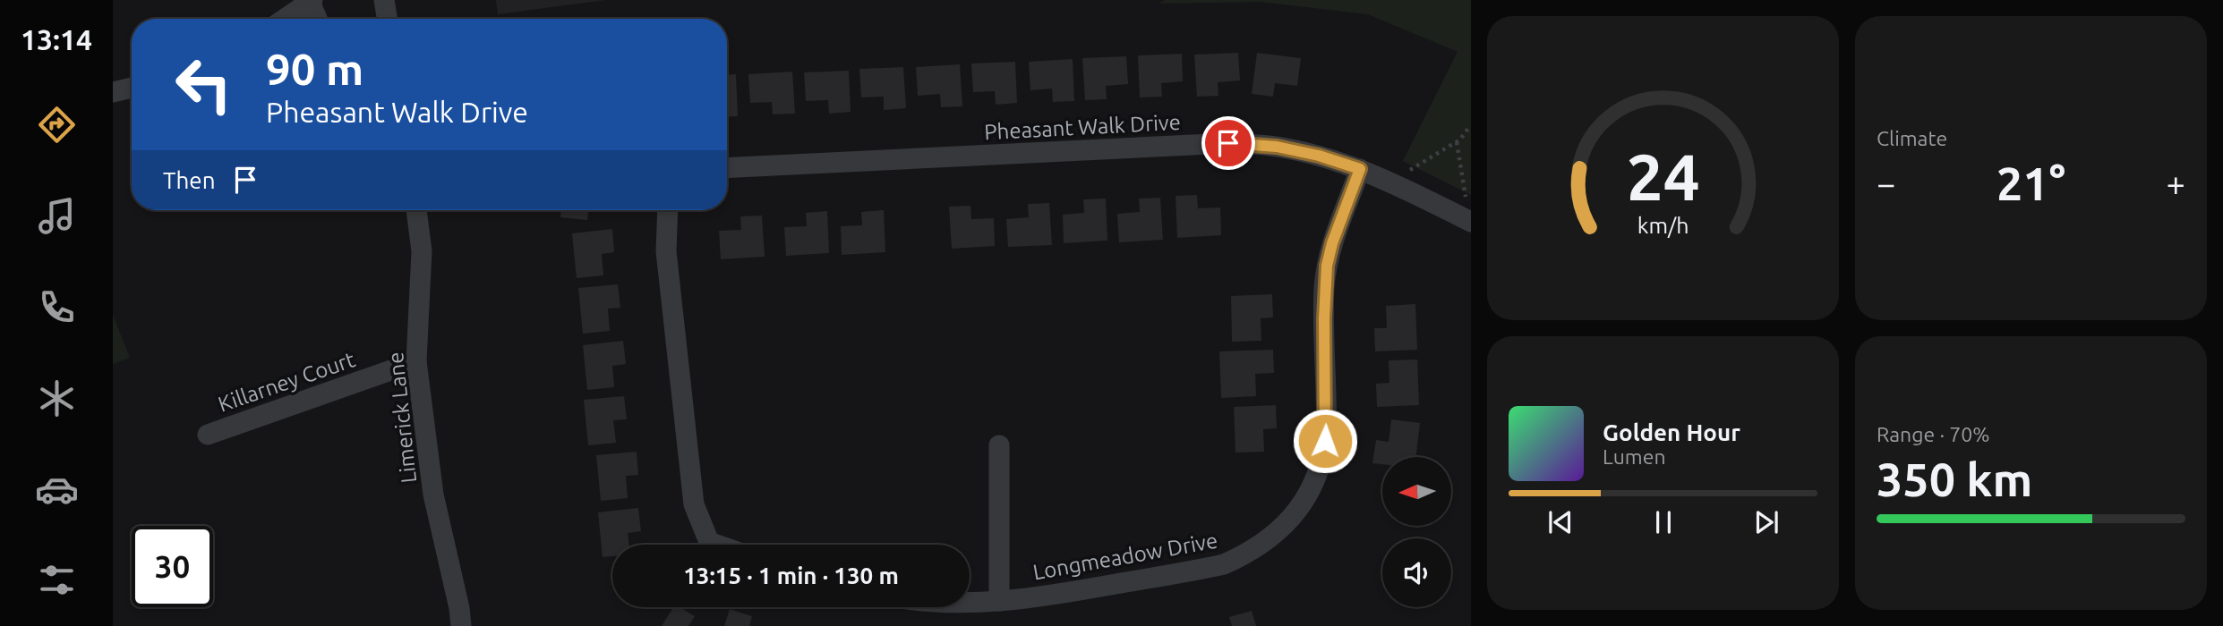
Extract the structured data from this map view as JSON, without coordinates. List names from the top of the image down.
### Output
{
  "streets": {
    "street": [
      "Pheasant Walk Drive",
      "Killarney Court",
      "Limerick Lane",
      "Longmeadow Drive"
    ]
  },
  "crossings": [
    ["Pheasant Walk Drive", "Longmeadow Drive"],
    ["Killarney Court", "Limerick Lane"]
  ],
  "north": "left",
  "page": {
    "tabs": "13:14",
    "tile": [
      "Climate",
      ["Range · 70%", "350 km"]
    ],
    "turn": ["90 m", "Pheasant Walk Drive"],
    "then": "Then",
    "heat": ["−", "21°", "+"],
    "song": ["Golden Hour", "Lumen"],
    "limit": "30",
    "trip": "13:15 · 1 min · 130 m",
    "gauge": ["24", "km/h"]
  }
}
